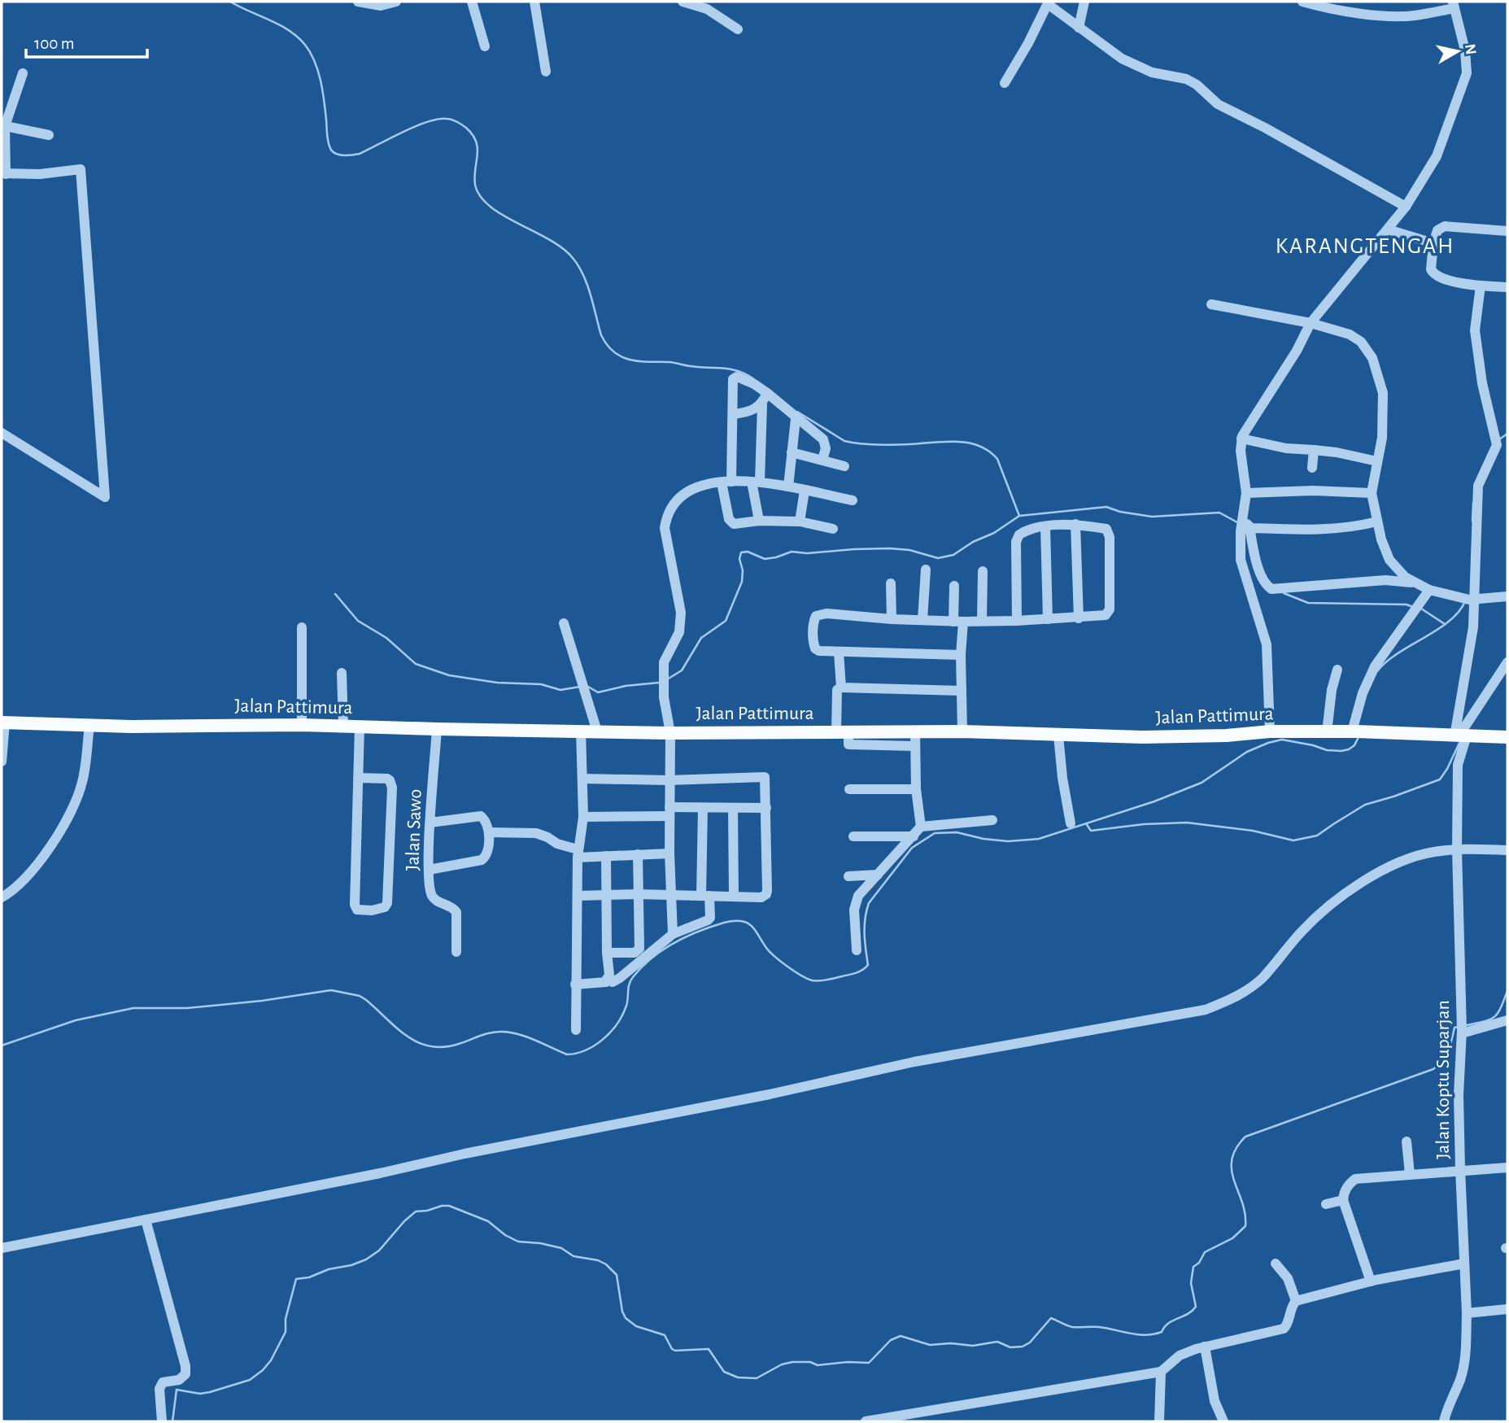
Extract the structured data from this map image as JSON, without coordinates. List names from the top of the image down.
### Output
{
  "streets": {
    "main road": ["Jalan Pattimura"],
    "street": ["Jalan Sawo", "Jalan Koptu Suparjan"]
  },
  "crossings": [
    ["Jalan Pattimura", "Jalan Sawo"],
    ["Jalan Pattimura", "Jalan Koptu Suparjan"]
  ],
  "districts": ["KARANGTENGAH"],
  "scale_bar": "100 m",
  "north": "right"
}
